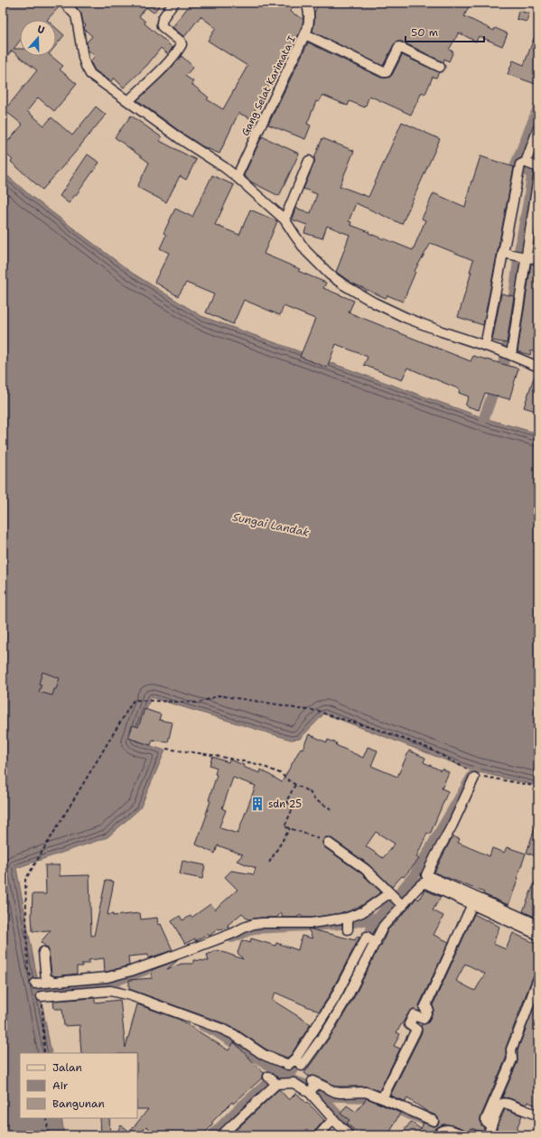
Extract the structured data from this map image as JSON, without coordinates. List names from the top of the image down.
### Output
{
  "streets": {
    "street": ["Gang Selat Karimata I"]
  },
  "water": ["Sungai Landak"],
  "places": {
    "building": ["sdn 25"]
  },
  "legend": ["Jalan", "Air", "Bangunan"],
  "scale_bar": "50 m",
  "north": "top"
}
